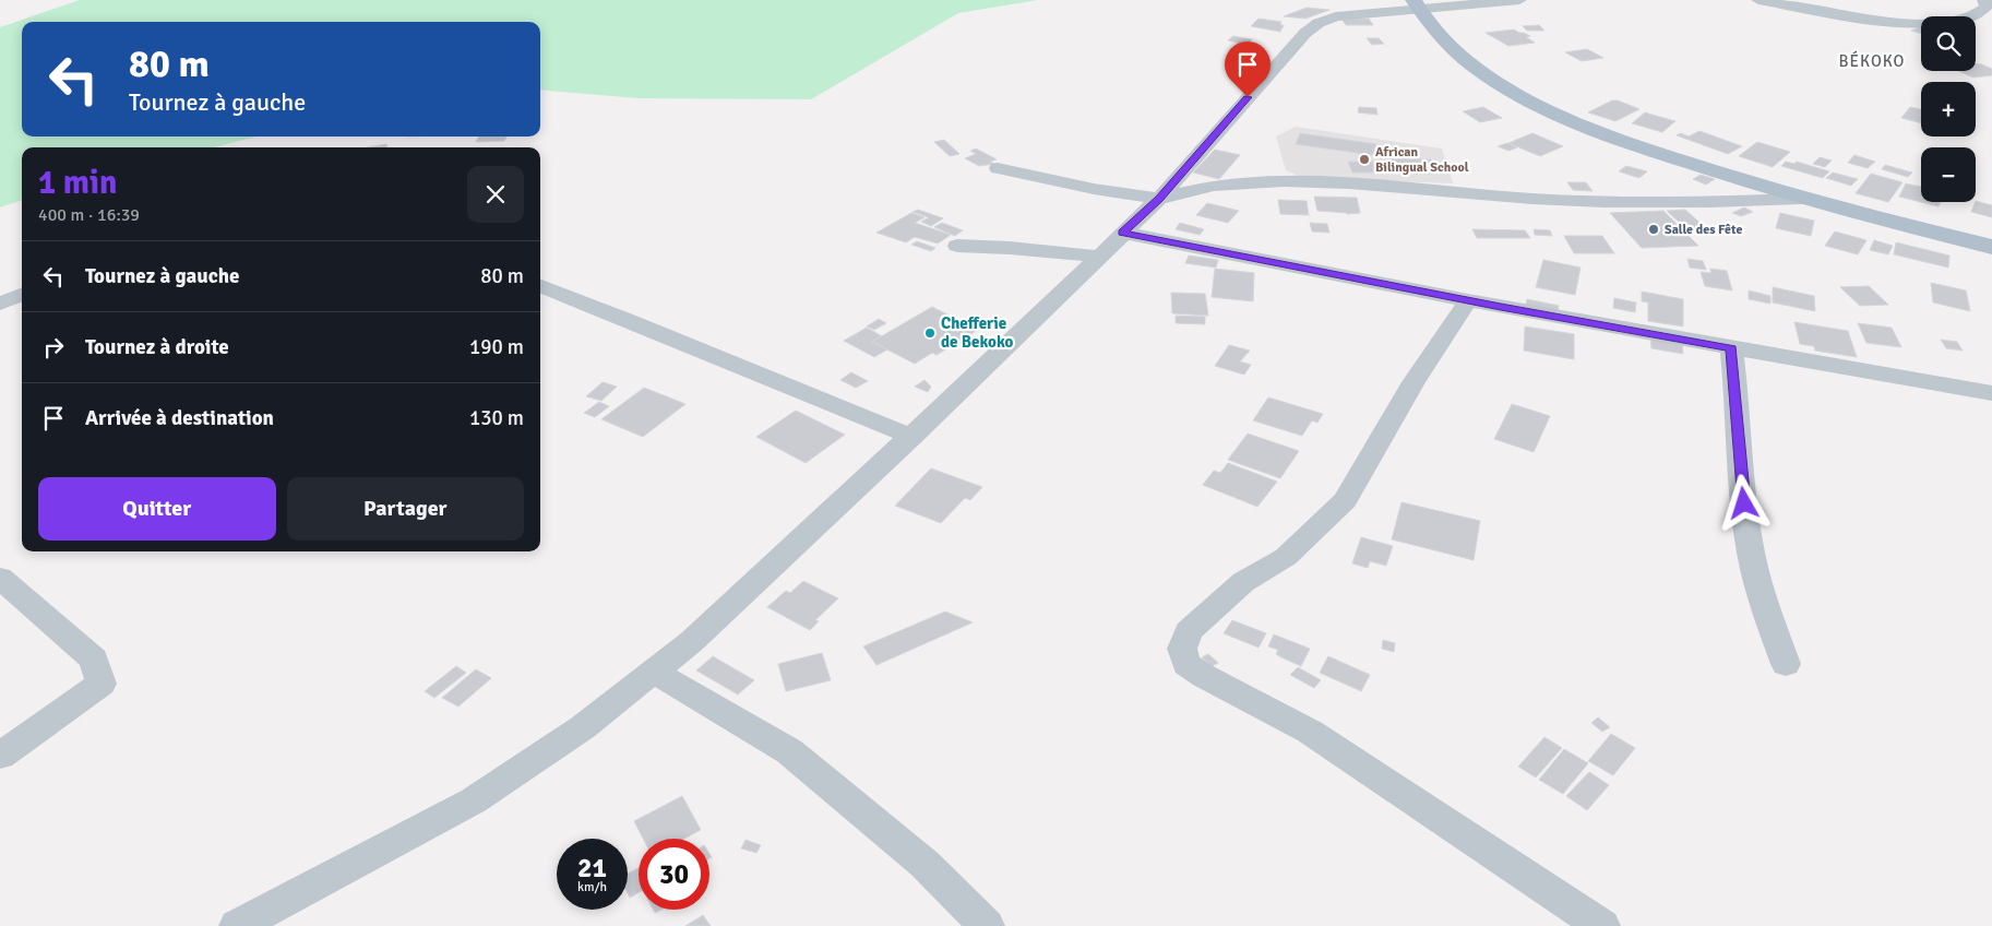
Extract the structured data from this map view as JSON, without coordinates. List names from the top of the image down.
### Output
{
  "districts": ["BÉKOKO"],
  "places": ["African Bilingual School", "Salle des Fête", "Chefferie de Bekoko"],
  "page": {
    "map_buttons": ["+", "−"],
    "turn": ["80 m", "Tournez à gauche"],
    "heading": ["1 min", "400 m · 16:39"],
    "list": [
      {
        "name": "Tournez à gauche",
        "value": "80 m"
      },
      {
        "name": "Tournez à droite",
        "value": "190 m"
      },
      {
        "name": "Arrivée à destination",
        "value": "130 m"
      }
    ],
    "buttons": ["Quitter", "Partager"],
    "speed": "21 km/h",
    "limit": "30"
  }
}
